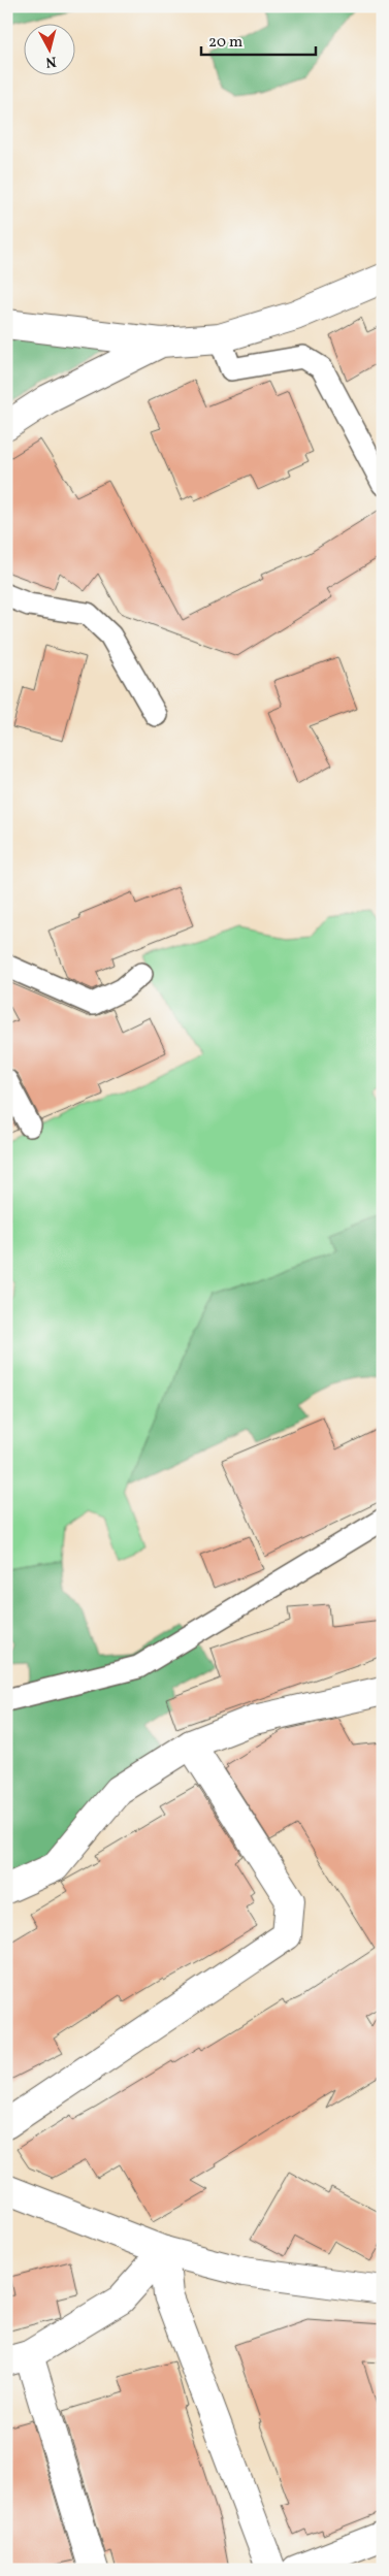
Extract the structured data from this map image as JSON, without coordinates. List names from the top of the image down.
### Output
{
  "scale_bar": "20 m",
  "north": "bottom"
}
